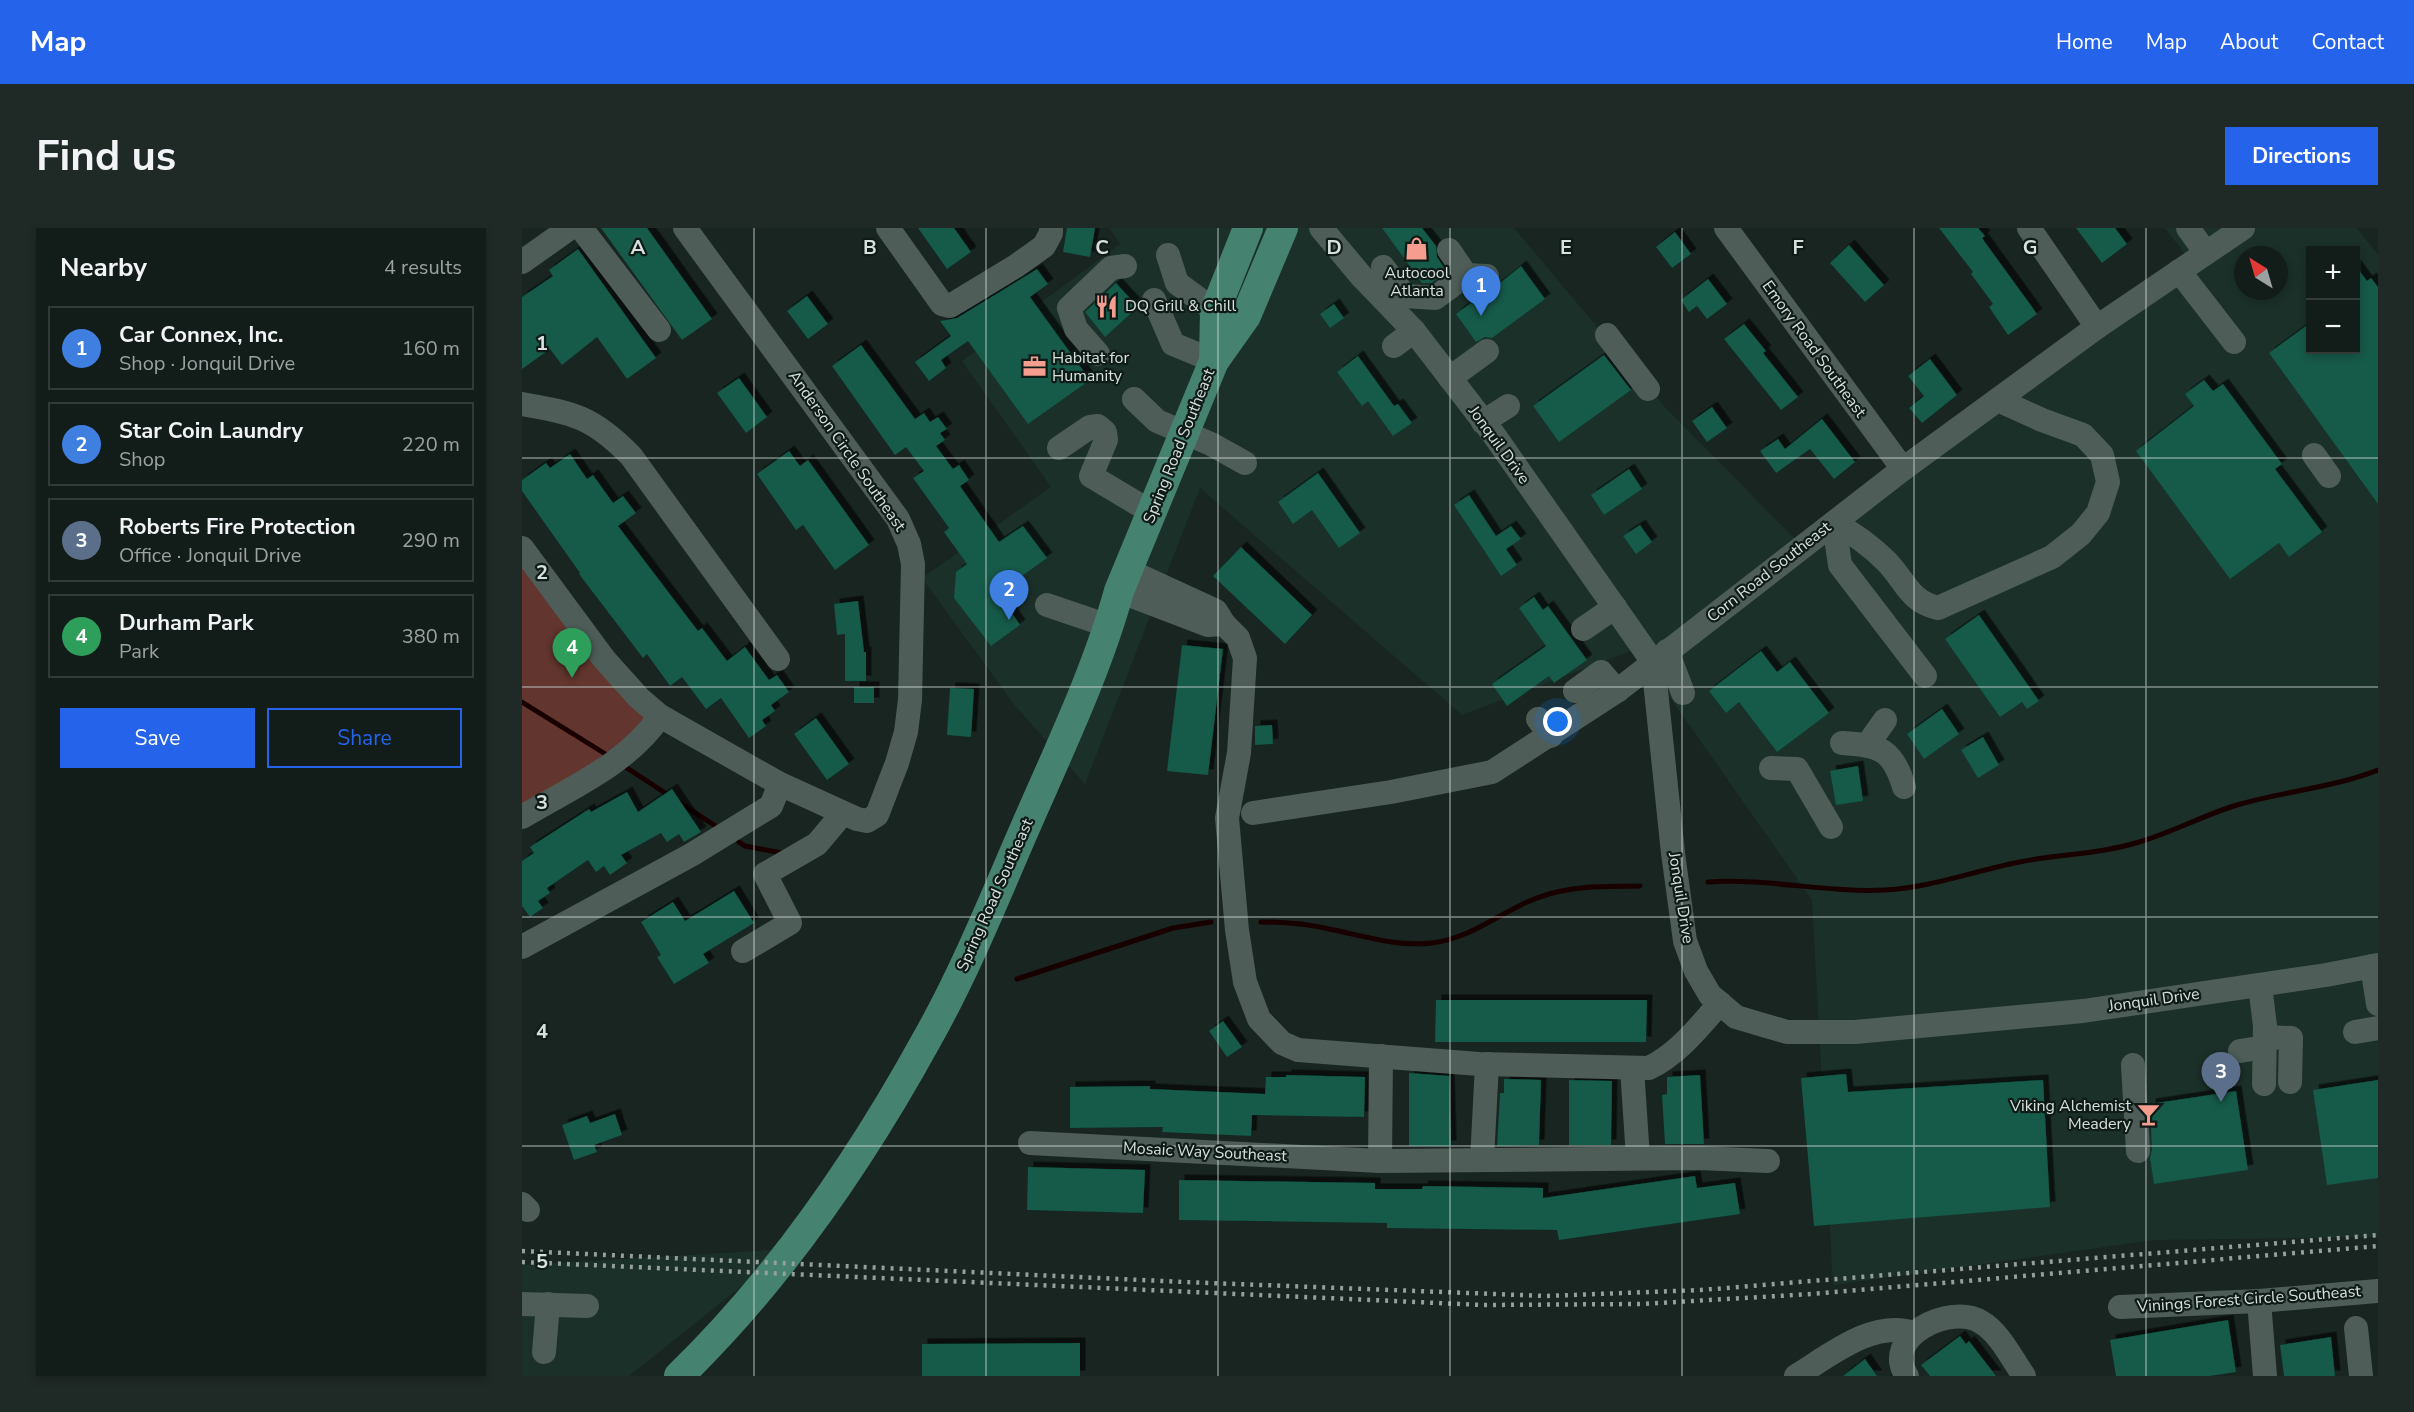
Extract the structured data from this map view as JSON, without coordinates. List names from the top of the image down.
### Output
{
  "streets": {
    "main road": ["Spring Road Southeast"],
    "street": [
      "Emory Road Southeast",
      "Jonquil Drive",
      "Anderson Circle Southeast",
      "Corn Road Southeast",
      "Mosaic Way Southeast",
      "Vinings Forest Circle Southeast"
    ]
  },
  "crossings": [
    ["Emory Road Southeast", "Corn Road Southeast"],
    ["Jonquil Drive", "Corn Road Southeast"]
  ],
  "places": {
    "shop": ["Autocool Atlanta"],
    "restaurant": ["DQ Grill & Chill"],
    "office": ["Habitat for Humanity"],
    "bar": ["Viking Alchemist Meadery"]
  },
  "north": "top left",
  "page": {
    "header": "Map",
    "nav": [
      "Home",
      "Map",
      "About",
      "Contact"
    ],
    "buttons": [
      "Directions",
      ["Save", "Share"]
    ],
    "title": "Find us",
    "heading": ["Nearby", "4 results"],
    "map_buttons": ["+", "−"],
    "pins": [
      "1",
      "2",
      "4",
      "3"
    ],
    "list": [
      {
        "mark": "1",
        "name": "Car Connex, Inc.",
        "note": "Shop · Jonquil Drive",
        "value": "160 m"
      },
      {
        "mark": "2",
        "name": "Star Coin Laundry",
        "note": "Shop",
        "value": "220 m"
      },
      {
        "mark": "3",
        "name": "Roberts Fire Protection",
        "note": "Office · Jonquil Drive",
        "value": "290 m"
      },
      {
        "mark": "4",
        "name": "Durham Park",
        "note": "Park",
        "value": "380 m"
      }
    ]
  },
  "grid": {
    "columns": [
      "A",
      "B",
      "C",
      "D",
      "E",
      "F",
      "G"
    ],
    "rows": [
      "1",
      "2",
      "3",
      "4",
      "5"
    ]
  }
}
